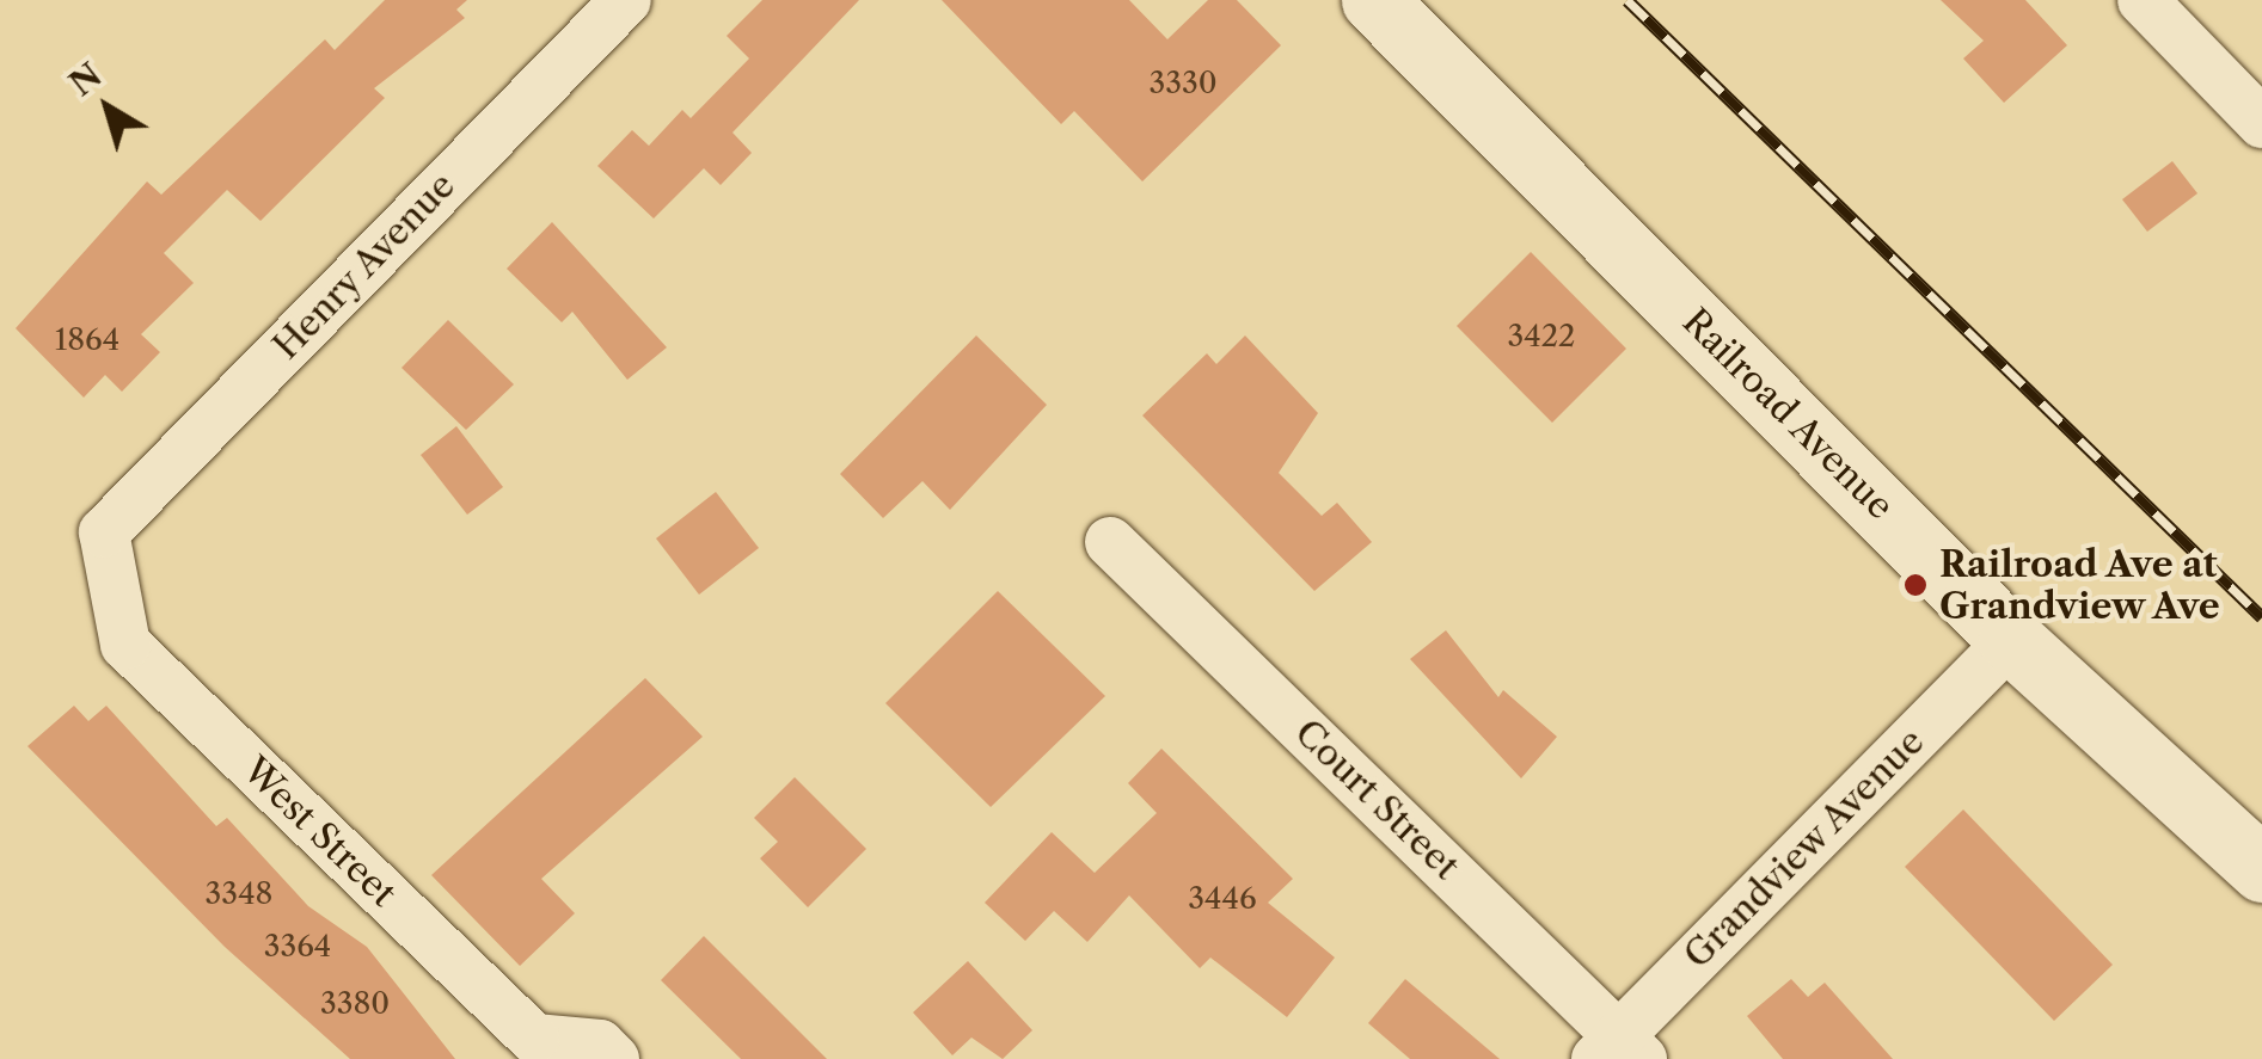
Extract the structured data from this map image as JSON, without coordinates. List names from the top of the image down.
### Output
{
  "streets": {
    "main road": ["Railroad Avenue"],
    "street": [
      "Henry Avenue",
      "Court Street",
      "West Street",
      "Grandview Avenue"
    ]
  },
  "crossings": [
    ["Henry Avenue", "West Street"],
    ["Railroad Avenue", "Grandview Avenue"],
    ["Court Street", "Grandview Avenue"]
  ],
  "places": ["Railroad Ave at Grandview Ave"],
  "house_numbers": [
    "3330",
    "3422",
    "1864",
    "3348",
    "3446",
    "3364",
    "3380"
  ],
  "north": "top left"
}
